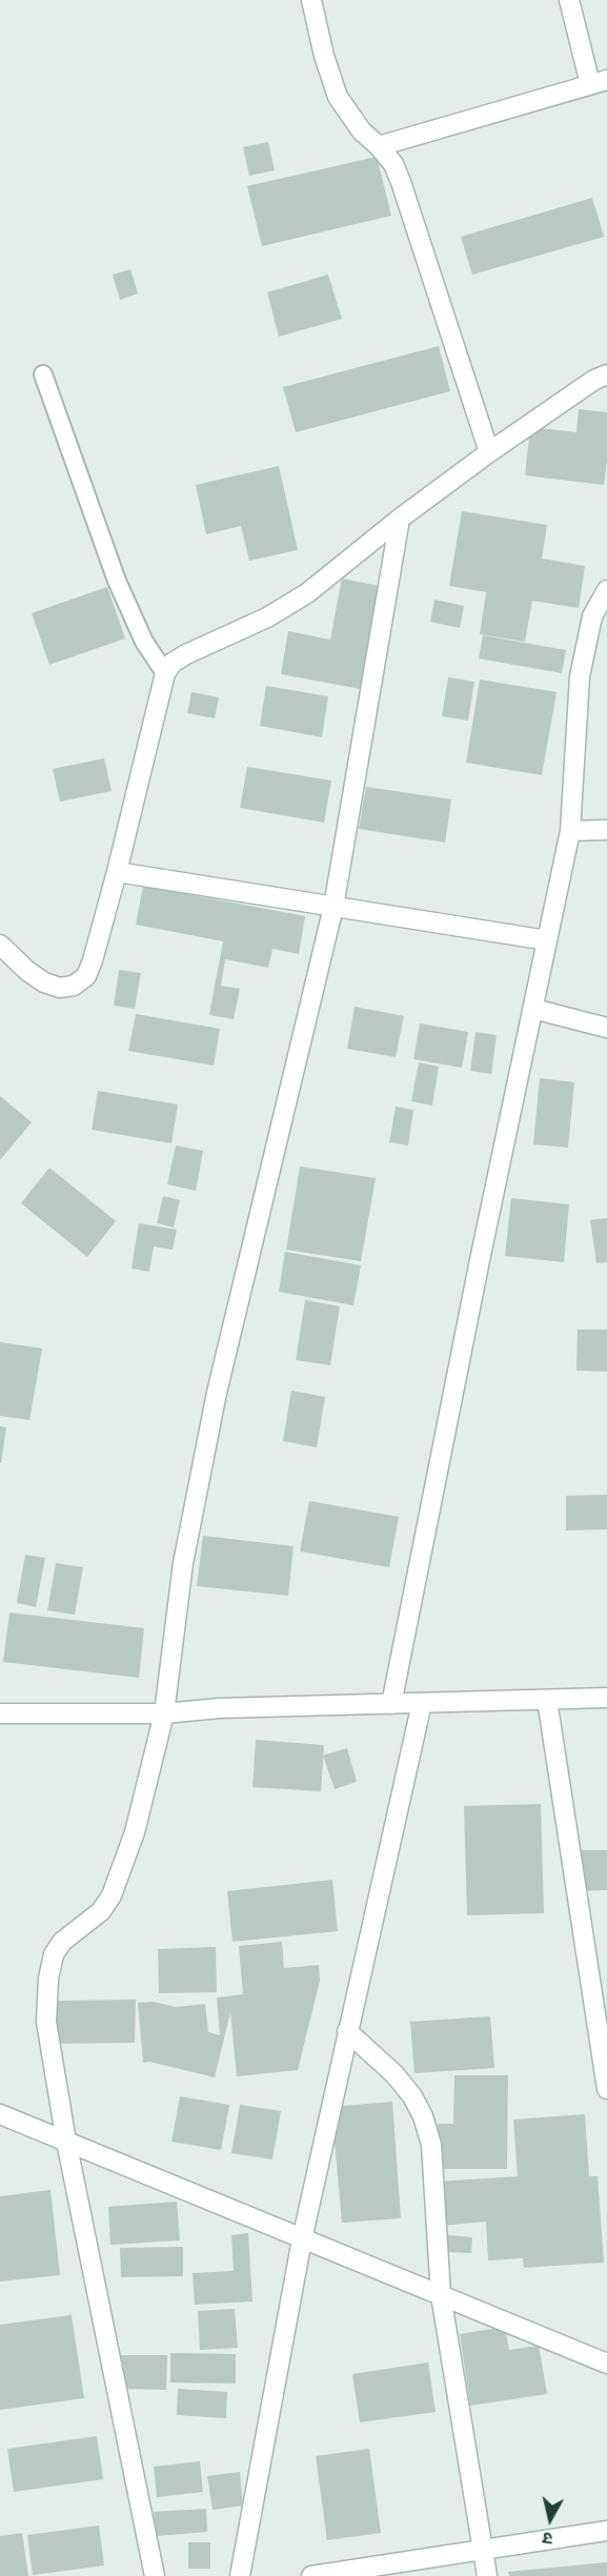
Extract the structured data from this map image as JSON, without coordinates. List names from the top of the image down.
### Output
{
  "north": "bottom"
}
